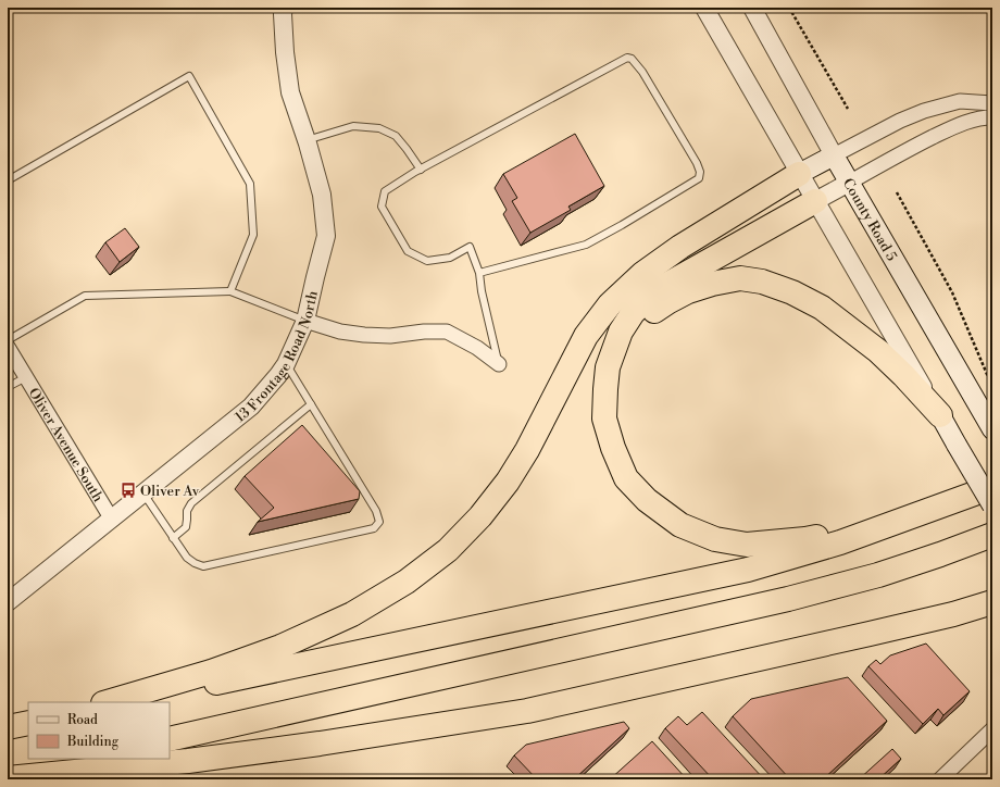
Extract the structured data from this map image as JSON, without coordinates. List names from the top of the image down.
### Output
{
  "streets": {
    "main road": ["County Road 5"],
    "street": ["13 Frontage Road North", "Oliver Avenue South"]
  },
  "crossings": [
    ["13 Frontage Road North", "Oliver Avenue South"]
  ],
  "places": {
    "bus stop": ["Oliver Av"]
  },
  "legend": ["Road", "Building"]
}
